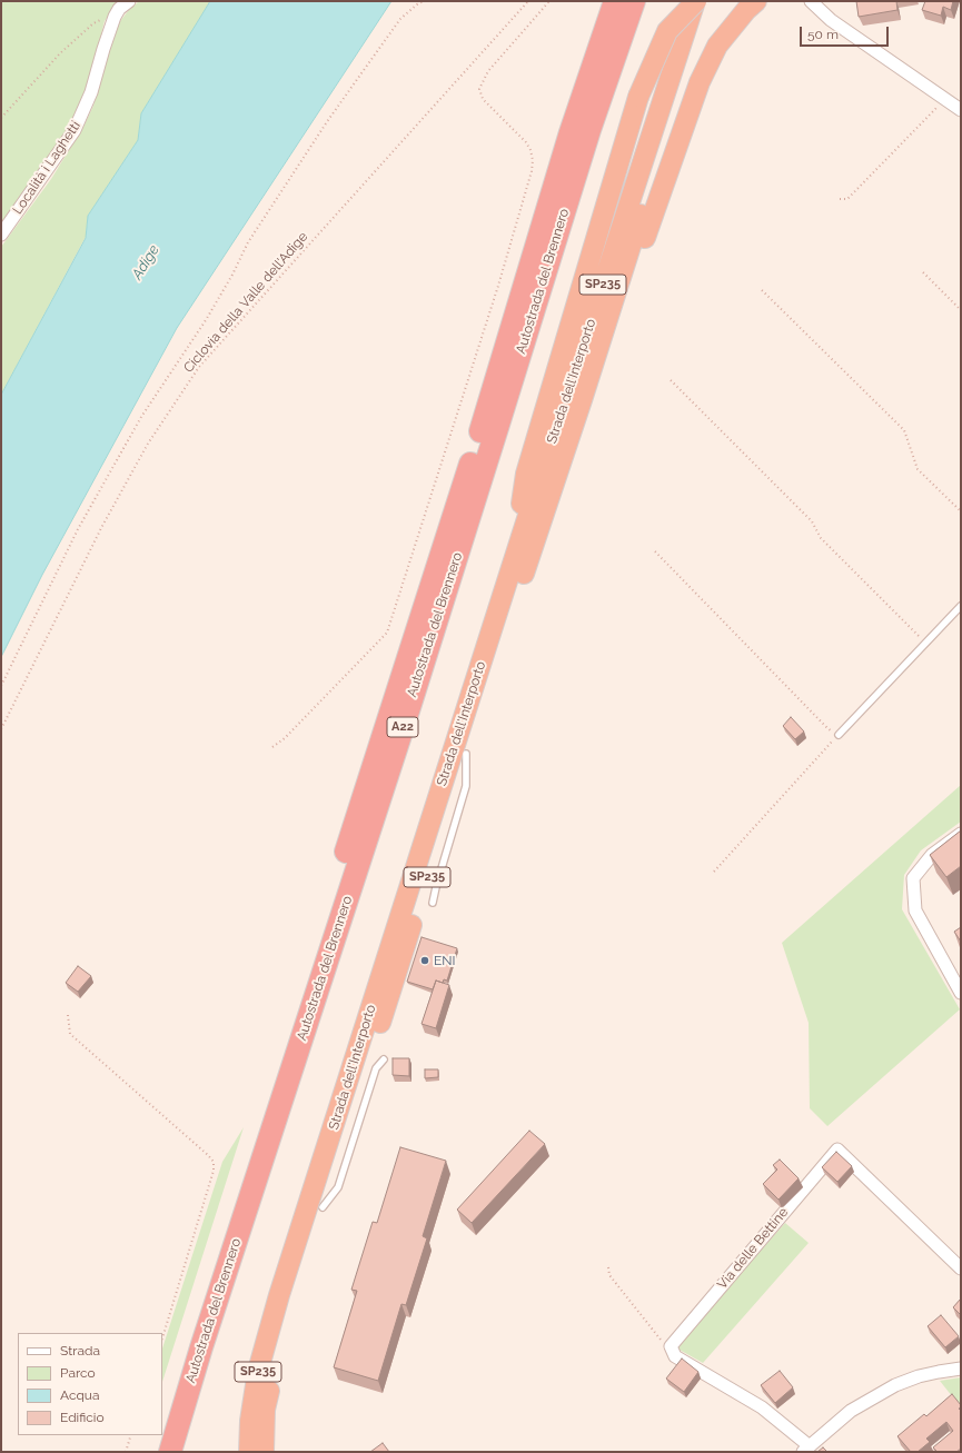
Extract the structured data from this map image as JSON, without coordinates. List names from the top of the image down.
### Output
{
  "streets": {
    "highway": [
      "Autostrada del Brennero",
      "SP235",
      "Strada dell'Interporto",
      "A22"
    ],
    "street": ["Località i Laghetti", "Via delle Bettine"],
    "path": ["Ciclovia della Valle dell'Adige"]
  },
  "water": ["Adige"],
  "places": ["ENI"],
  "legend": [
    "Strada",
    "Parco",
    "Acqua",
    "Edificio"
  ],
  "scale_bar": "50 m"
}
